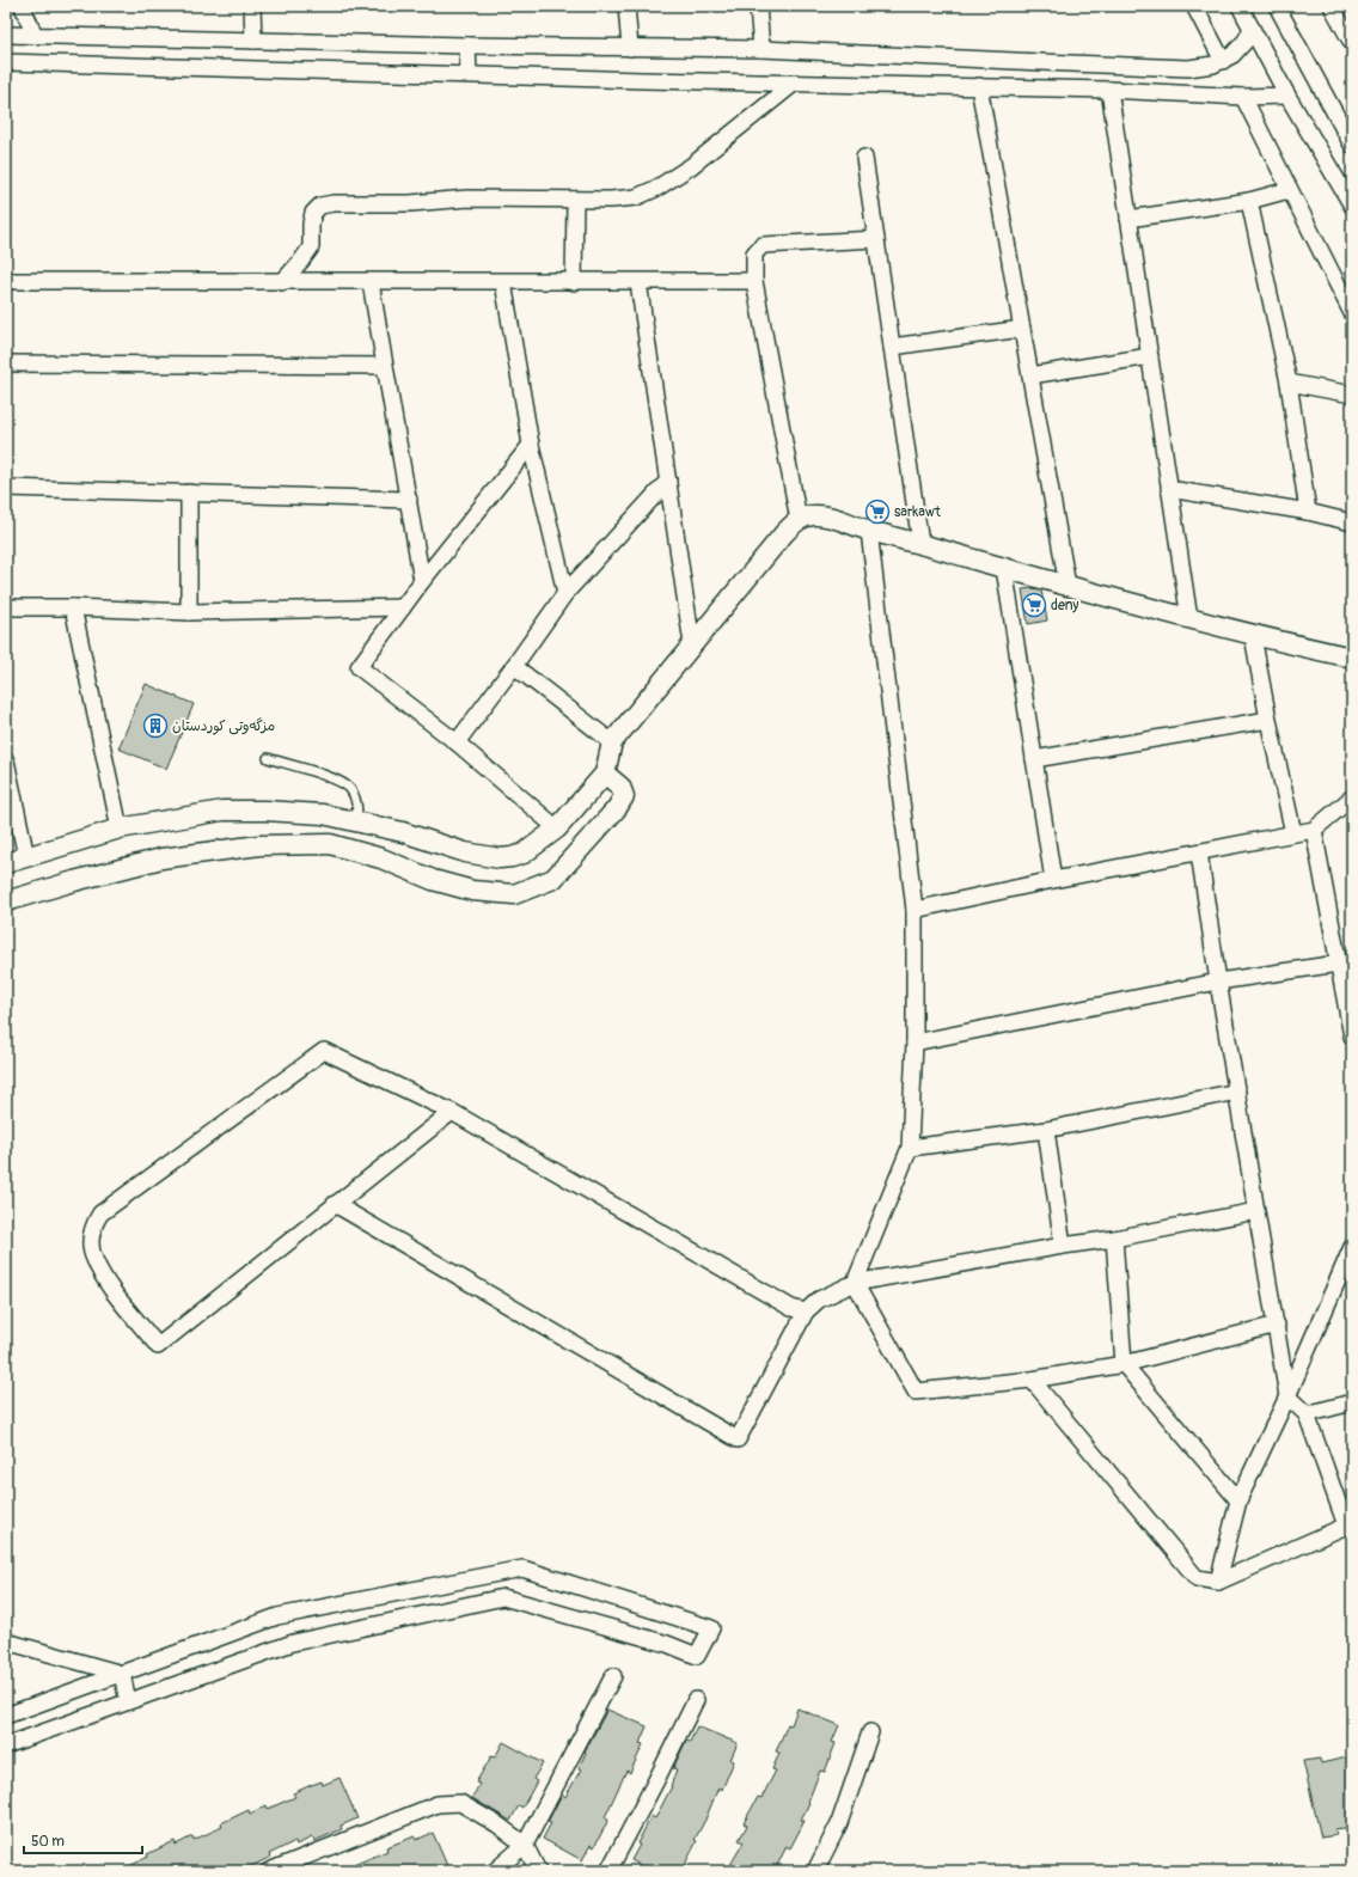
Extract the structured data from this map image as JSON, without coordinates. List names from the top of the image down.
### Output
{
  "places": {
    "supermarket": ["sarkawt", "deny"],
    "building": ["مزگەوتی کوردستان"]
  },
  "scale_bar": "50 m"
}
